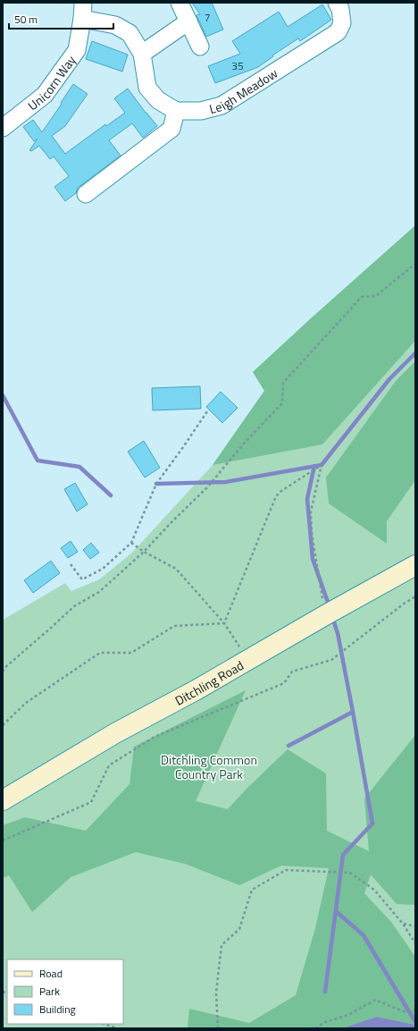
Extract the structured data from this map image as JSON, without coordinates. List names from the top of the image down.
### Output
{
  "streets": {
    "main road": ["Ditchling Road"],
    "street": ["Unicorn Way", "Leigh Meadow"]
  },
  "parks": ["Ditchling Common Country Park"],
  "house_numbers": ["7", "35"],
  "legend": ["Road", "Park", "Building"],
  "scale_bar": "50 m"
}
